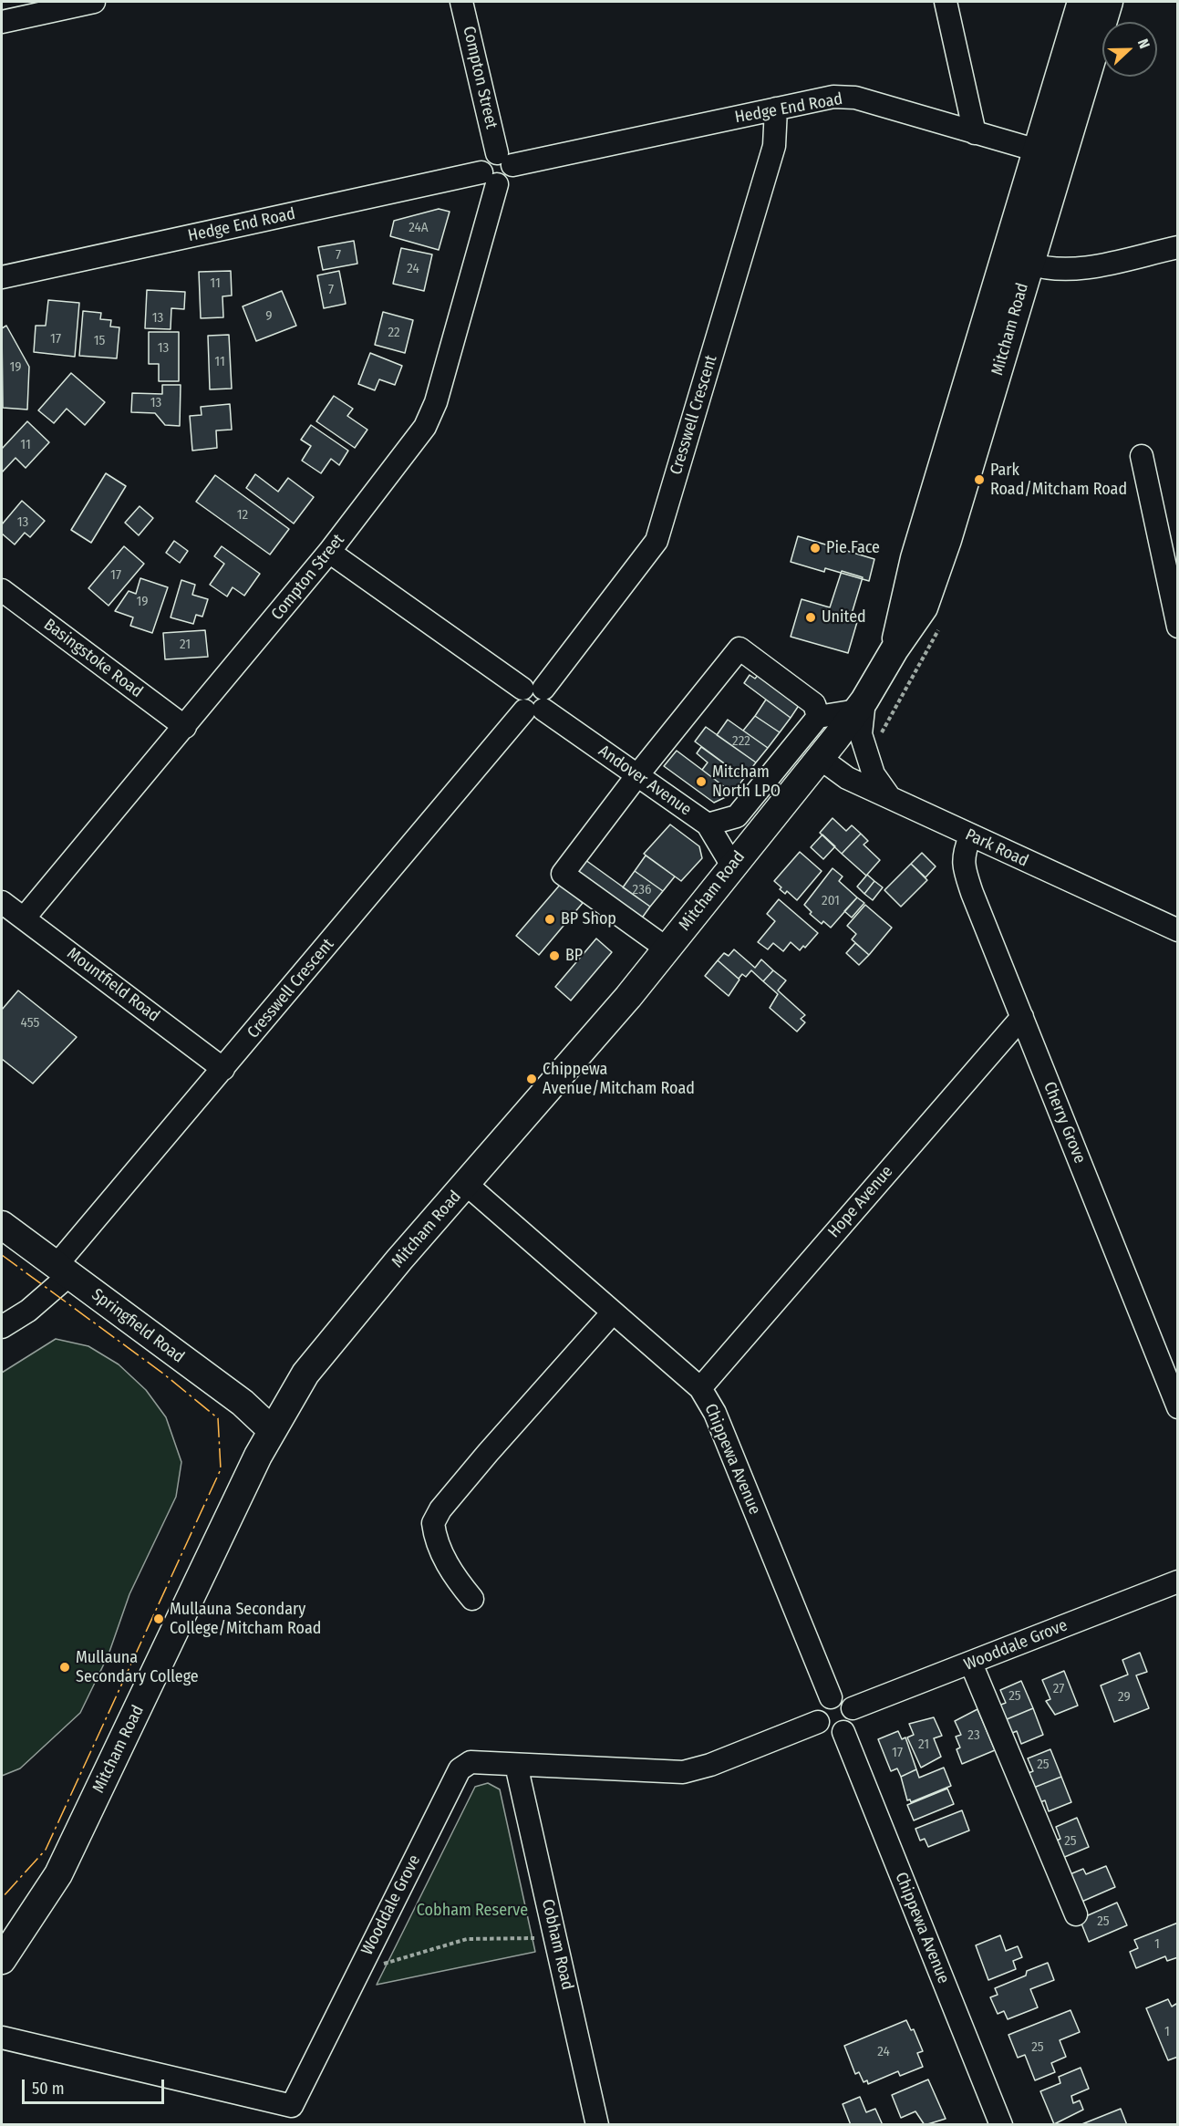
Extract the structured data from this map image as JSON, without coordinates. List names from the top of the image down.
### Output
{
  "streets": {
    "main road": ["Mitcham Road", "Springfield Road"],
    "street": [
      "Compton Street",
      "Hedge End Road",
      "Cresswell Crescent",
      "Basingstoke Road",
      "Andover Avenue",
      "Park Road",
      "Mountfield Road",
      "Cherry Grove",
      "Hope Avenue",
      "Chippewa Avenue",
      "Wooddale Grove",
      "Cobham Road"
    ]
  },
  "crossings": [
    ["Compton Street", "Hedge End Road"],
    ["Compton Street", "Basingstoke Road"],
    ["Compton Street", "Andover Avenue"],
    ["Compton Street", "Mountfield Road"],
    ["Hedge End Road", "Mitcham Road"],
    ["Hedge End Road", "Cresswell Crescent"],
    ["Mitcham Road", "Andover Avenue"],
    ["Mitcham Road", "Park Road"],
    ["Mitcham Road", "Springfield Road"],
    ["Mitcham Road", "Chippewa Avenue"],
    ["Cresswell Crescent", "Andover Avenue"],
    ["Cresswell Crescent", "Mountfield Road"],
    ["Cresswell Crescent", "Springfield Road"],
    ["Park Road", "Cherry Grove"],
    ["Cherry Grove", "Hope Avenue"],
    ["Hope Avenue", "Chippewa Avenue"],
    ["Chippewa Avenue", "Wooddale Grove"],
    ["Wooddale Grove", "Cobham Road"]
  ],
  "parks": ["Cobham Reserve"],
  "places": [
    "Park Road/Mitcham Road",
    "Pie Face",
    "United",
    "Mitcham North LPO",
    "BP Shop",
    "BP",
    "Chippewa Avenue/Mitcham Road",
    "Mullauna Secondary College/Mitcham Road",
    "Mullauna Secondary College"
  ],
  "house_numbers": [
    "24A",
    "7",
    "24",
    "11",
    "7",
    "9",
    "13",
    "22",
    "17",
    "15",
    "13",
    "11",
    "19",
    "13",
    "11",
    "12",
    "13",
    "17",
    "19",
    "21",
    "222",
    "236",
    "201",
    "455",
    "27",
    "25",
    "29",
    "23",
    "21",
    "17",
    "25",
    "25",
    "25",
    "1",
    "1",
    "25",
    "24"
  ],
  "scale_bar": "50 m",
  "north": "right"
}
